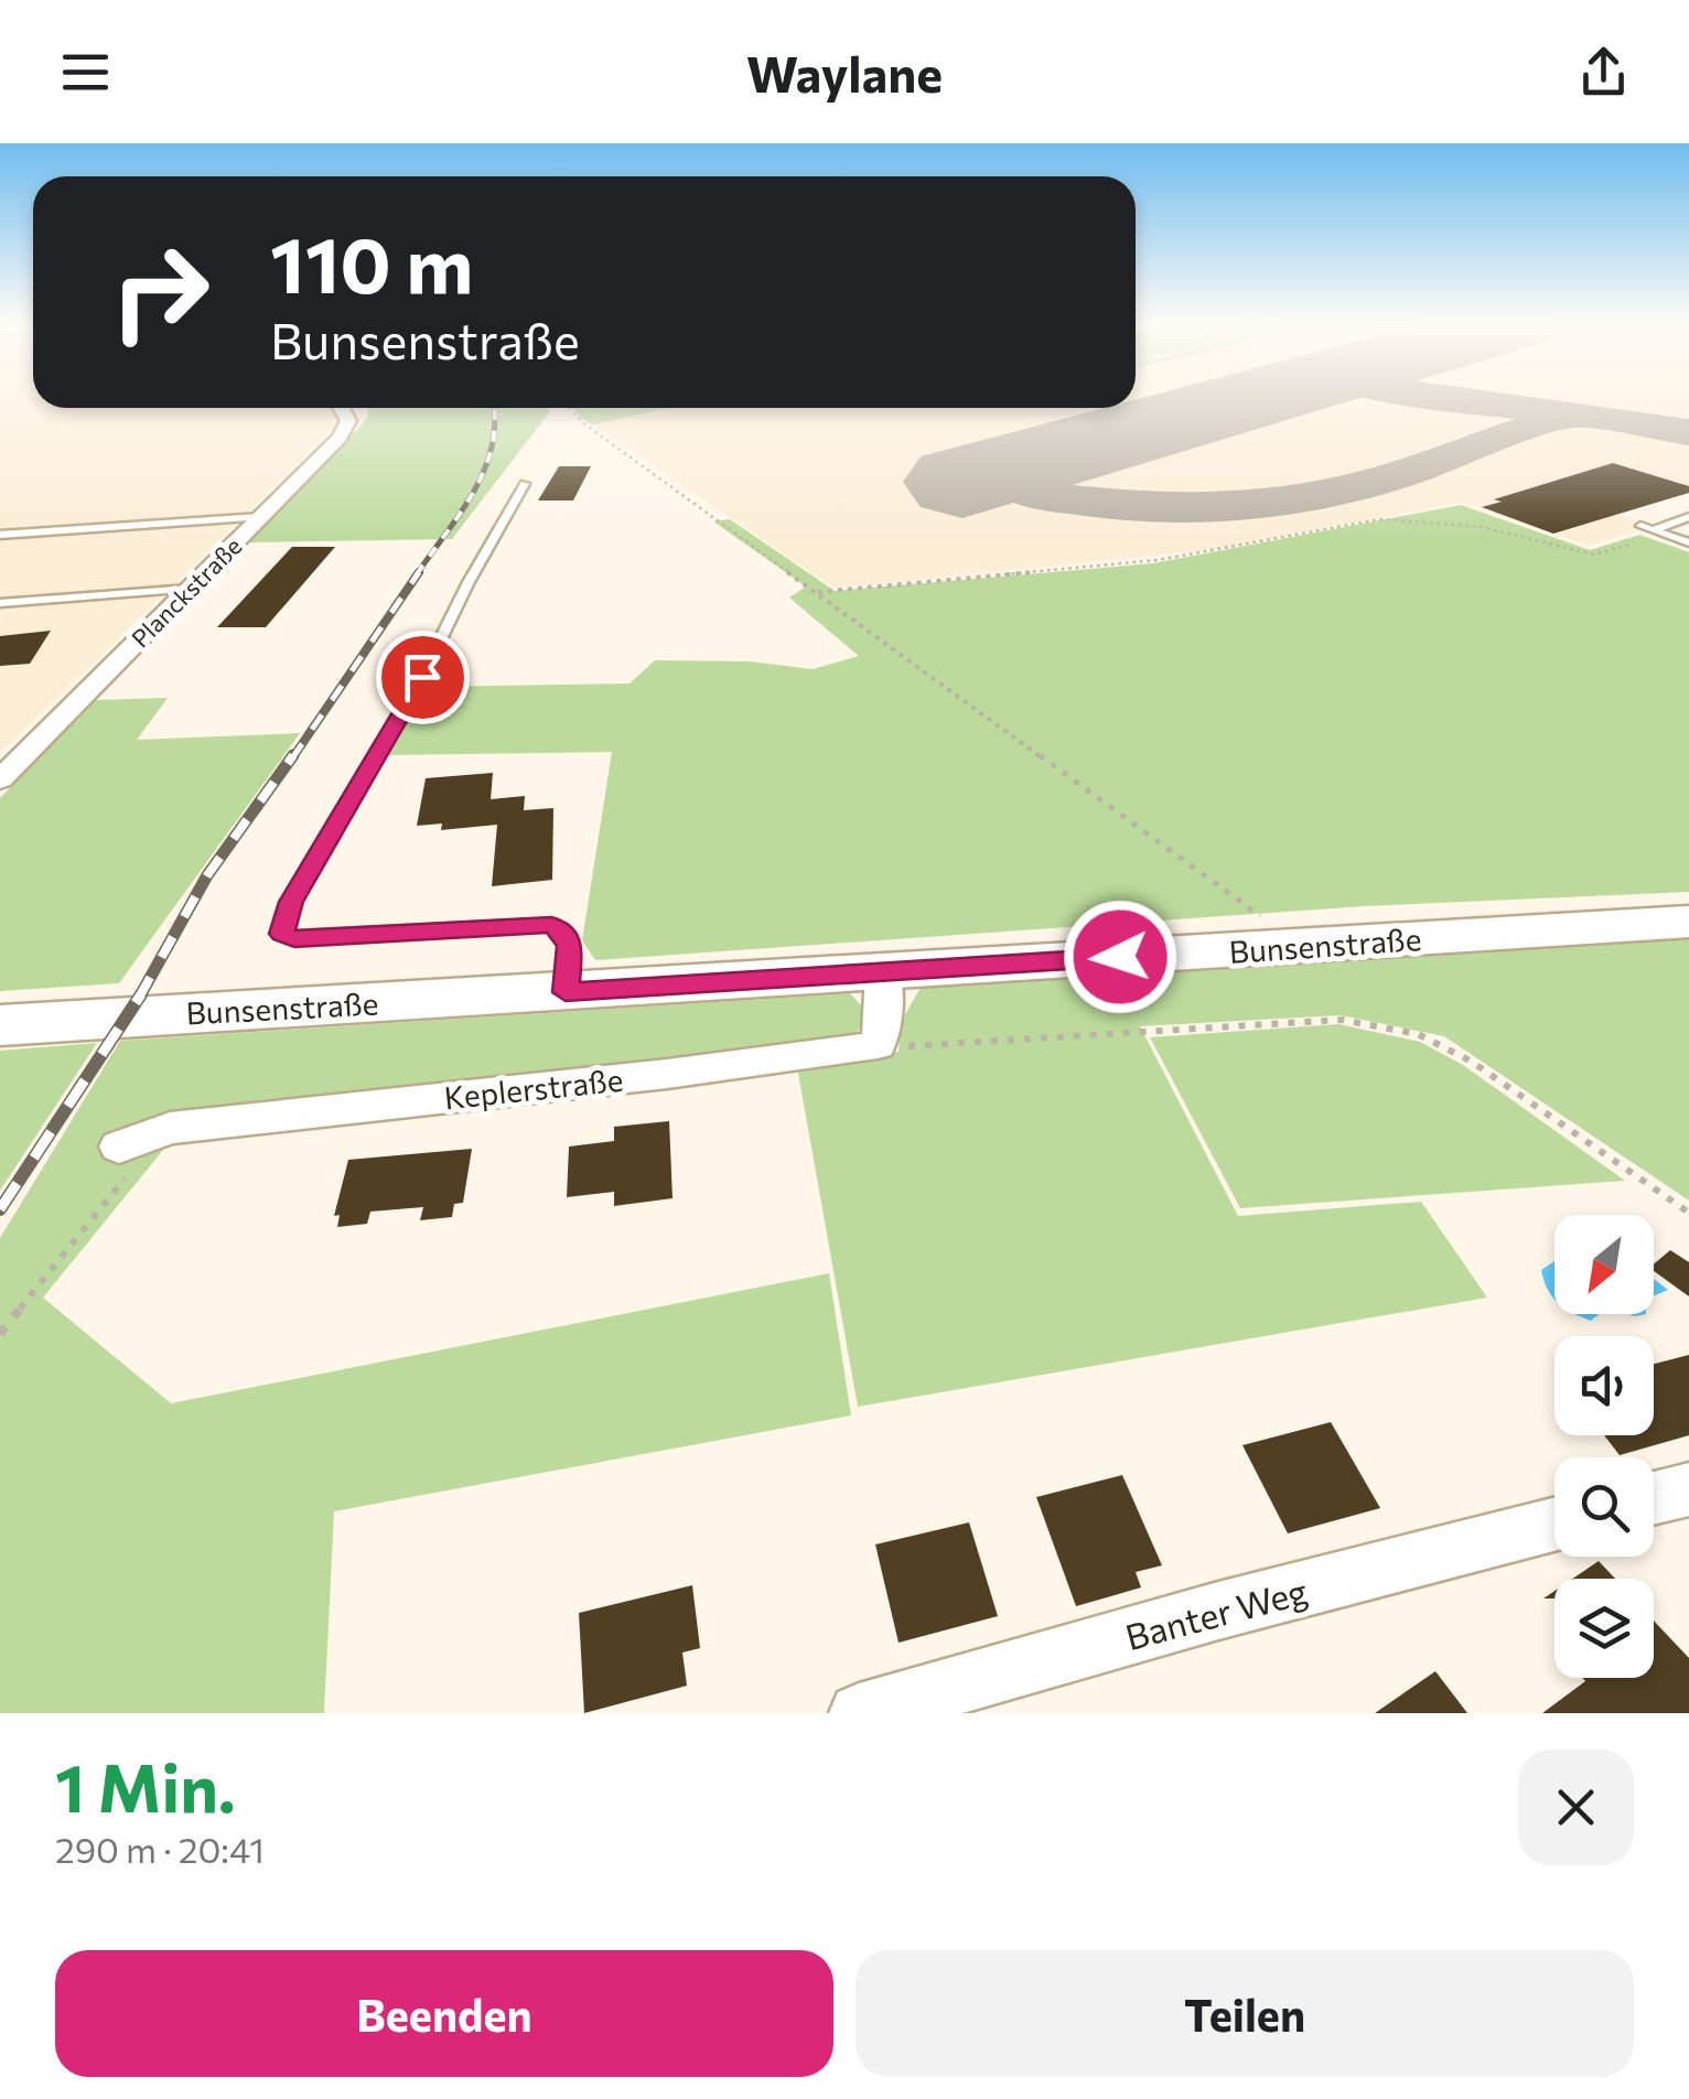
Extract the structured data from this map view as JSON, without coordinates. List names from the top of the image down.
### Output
{
  "streets": {
    "street": [
      "Planckstraße",
      "Bunsenstraße",
      "Keplerstraße",
      "Banter Weg"
    ]
  },
  "north": "bottom left",
  "page": {
    "header": "Waylane",
    "turn": ["110 m", "Bunsenstraße"],
    "heading": ["1 Min.", "290 m · 20:41"],
    "buttons": ["Beenden", "Teilen"]
  }
}
